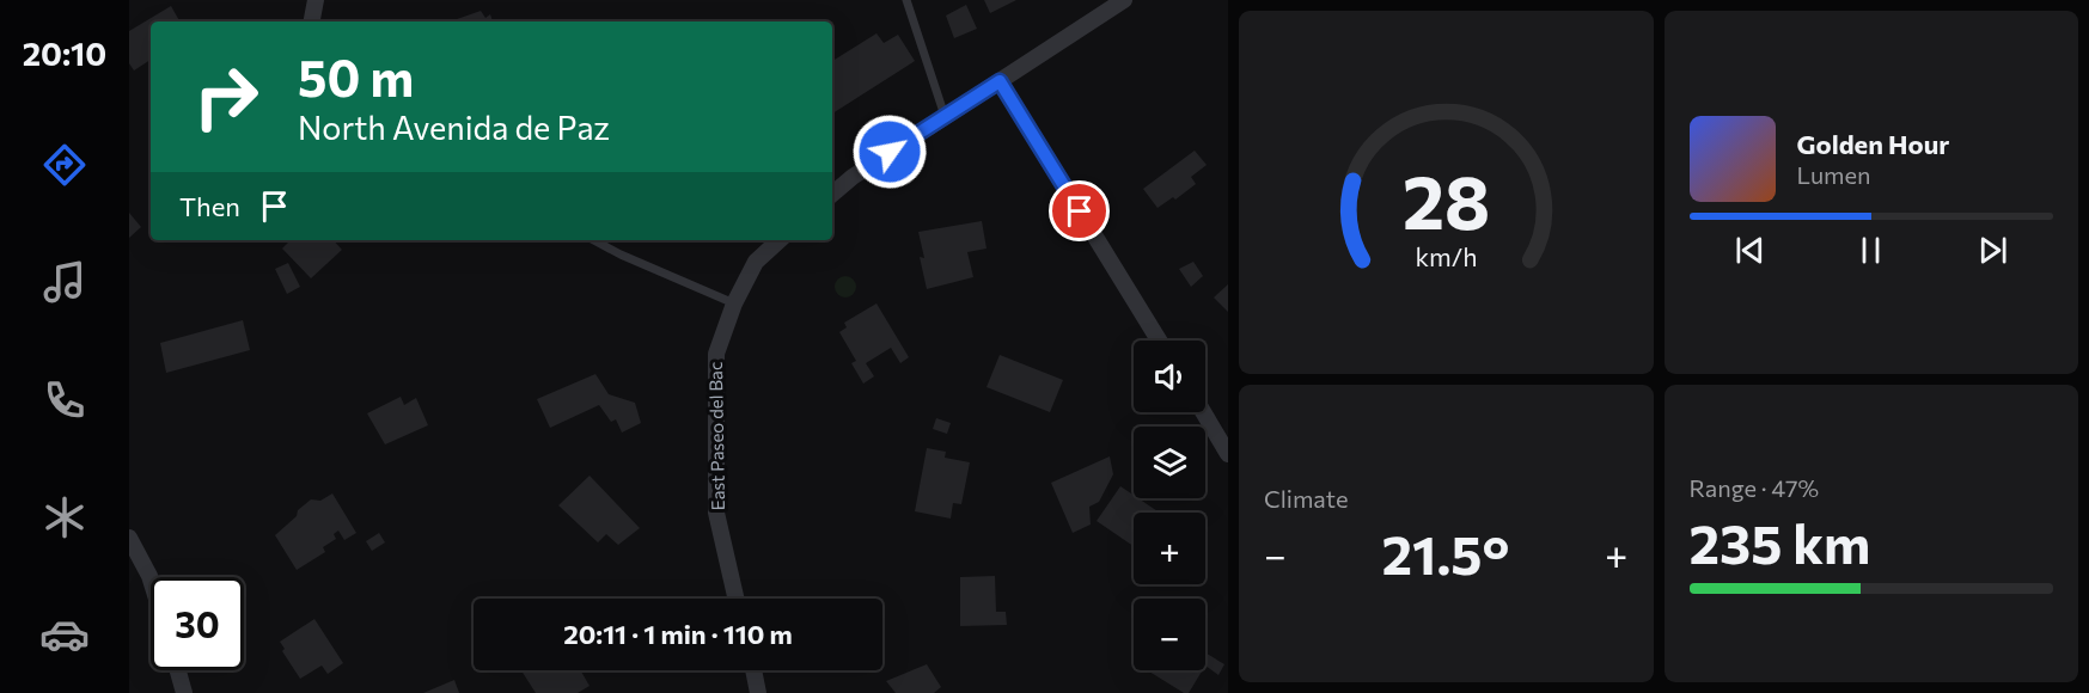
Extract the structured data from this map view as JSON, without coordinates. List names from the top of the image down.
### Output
{
  "streets": {
    "street": ["East Paseo del Bac"]
  },
  "page": {
    "tabs": "20:10",
    "turn": ["50 m", "North Avenida de Paz"],
    "song": ["Golden Hour", "Lumen"],
    "then": "Then",
    "map_buttons": ["+", "−"],
    "tile": [
      "Climate",
      ["Range · 47%", "235 km"]
    ],
    "heat": ["−", "21.5°", "+"],
    "limit": "30",
    "trip": "20:11 · 1 min · 110 m",
    "gauge": ["28", "km/h"]
  }
}
